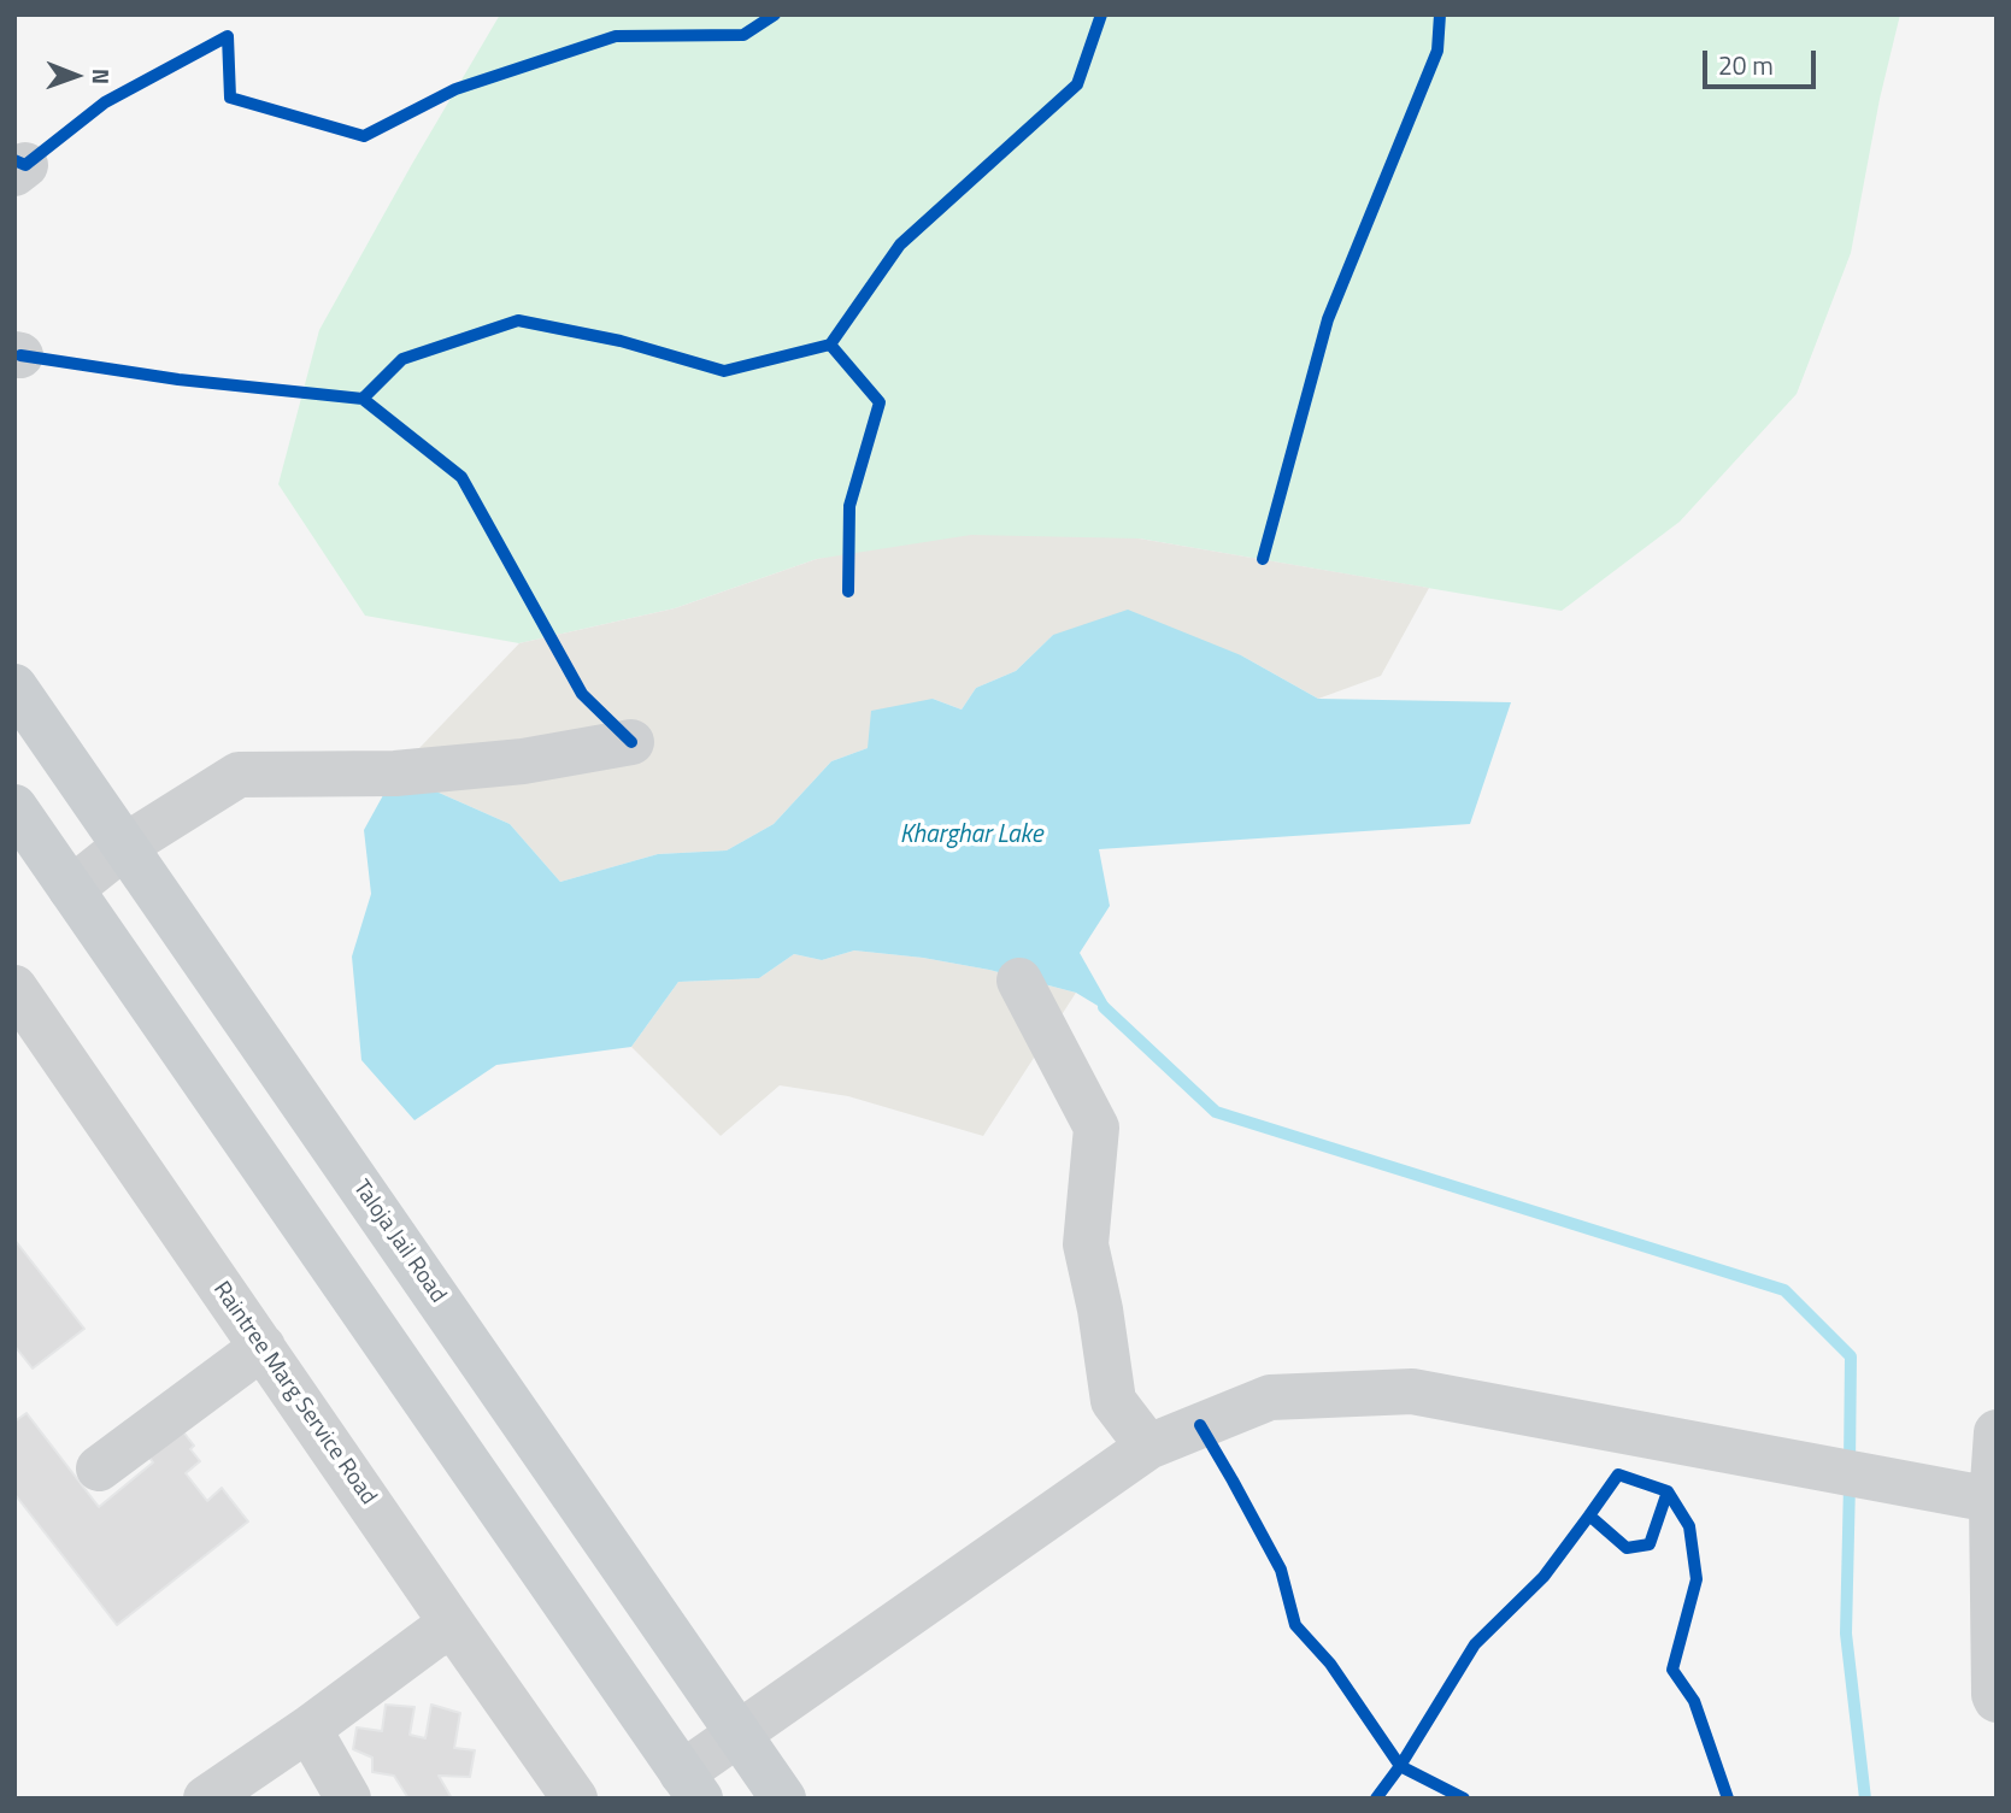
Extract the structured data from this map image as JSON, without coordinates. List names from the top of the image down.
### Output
{
  "streets": {
    "main road": ["Taloja Jail Road"],
    "street": ["Raintree Marg Service Road"]
  },
  "water": ["Kharghar Lake"],
  "scale_bar": "20 m",
  "north": "right"
}
